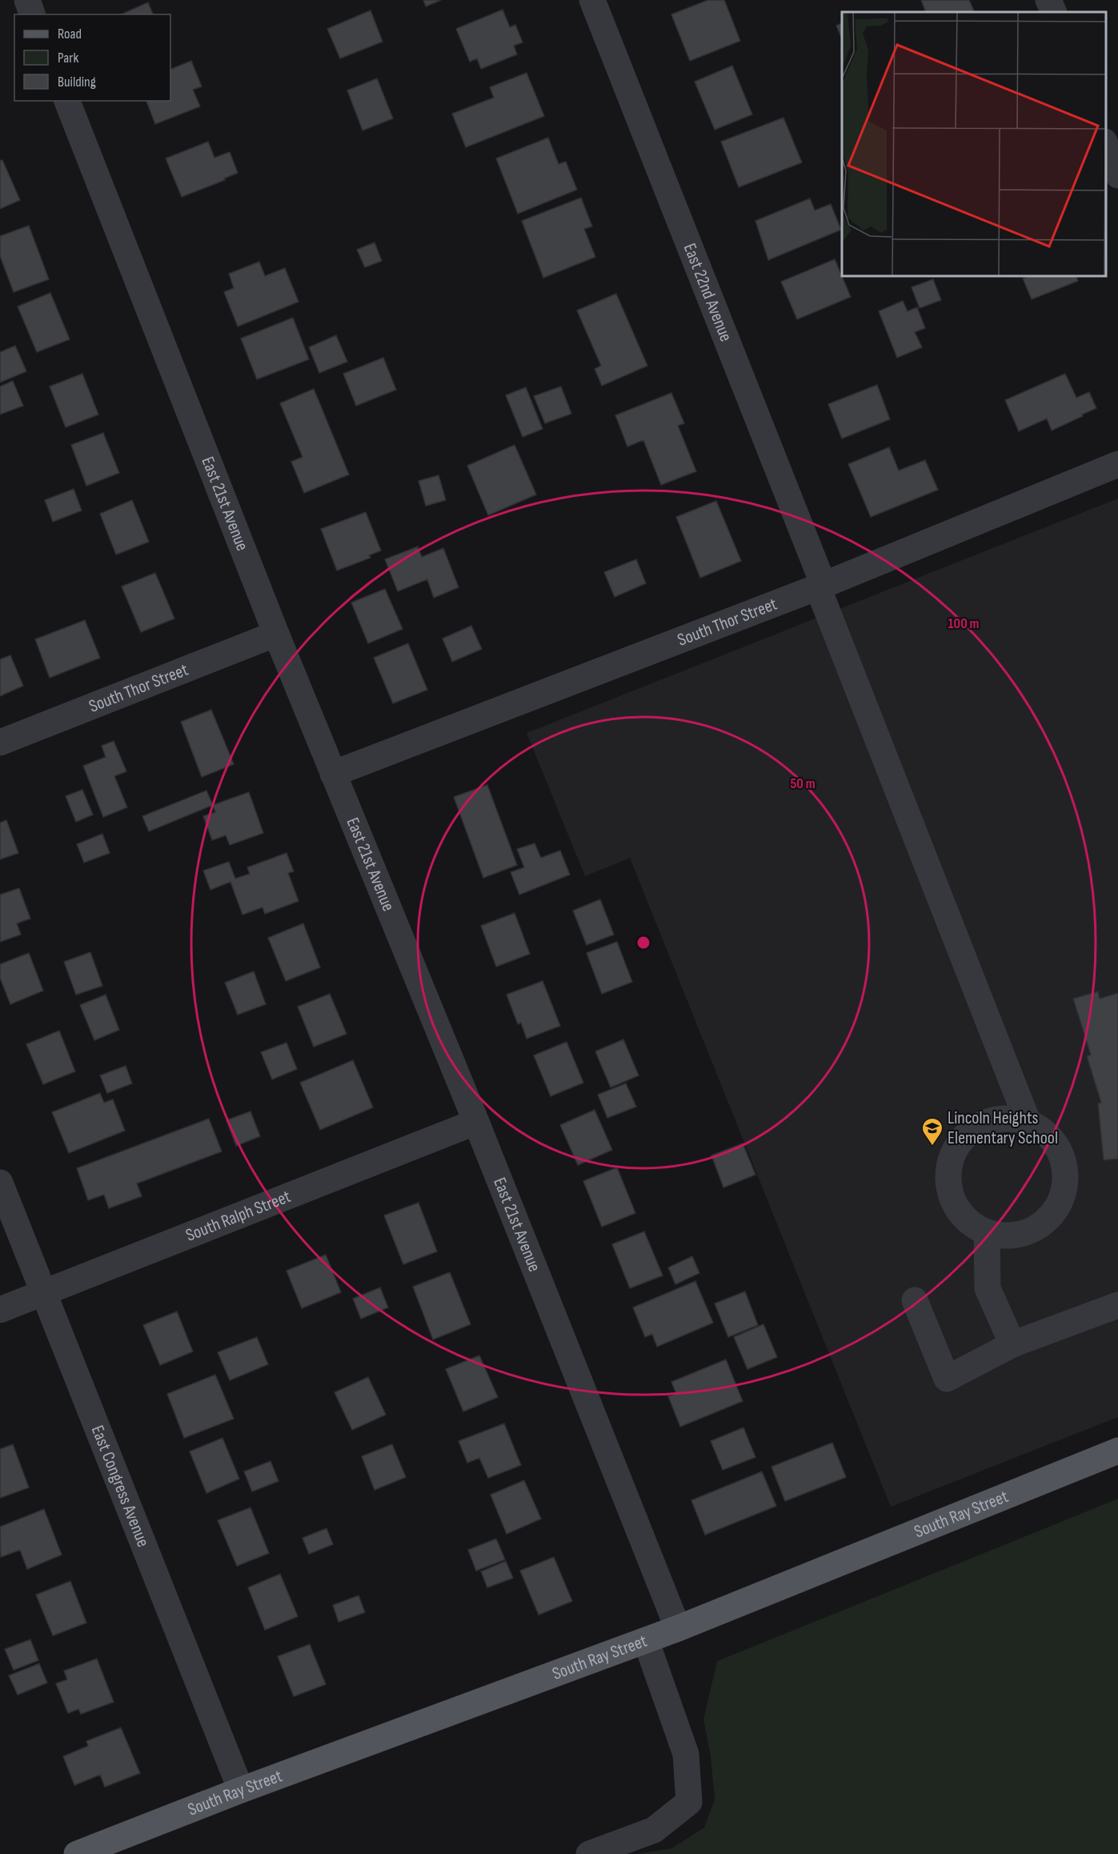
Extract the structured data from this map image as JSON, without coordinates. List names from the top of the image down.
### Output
{
  "streets": {
    "main road": ["South Ray Street"],
    "street": [
      "East 22nd Avenue",
      "East 21st Avenue",
      "South Thor Street",
      "South Ralph Street",
      "East Congress Avenue"
    ]
  },
  "crossings": [
    ["East 22nd Avenue", "South Thor Street"],
    ["East 21st Avenue", "South Thor Street"],
    ["East 21st Avenue", "South Ralph Street"],
    ["East 21st Avenue", "South Ray Street"],
    ["South Ralph Street", "East Congress Avenue"],
    ["East Congress Avenue", "South Ray Street"]
  ],
  "places": {
    "school or university": ["Lincoln Heights Elementary School"]
  },
  "legend": ["Road", "Park", "Building"],
  "rings": ["100 m", "50 m"]
}
